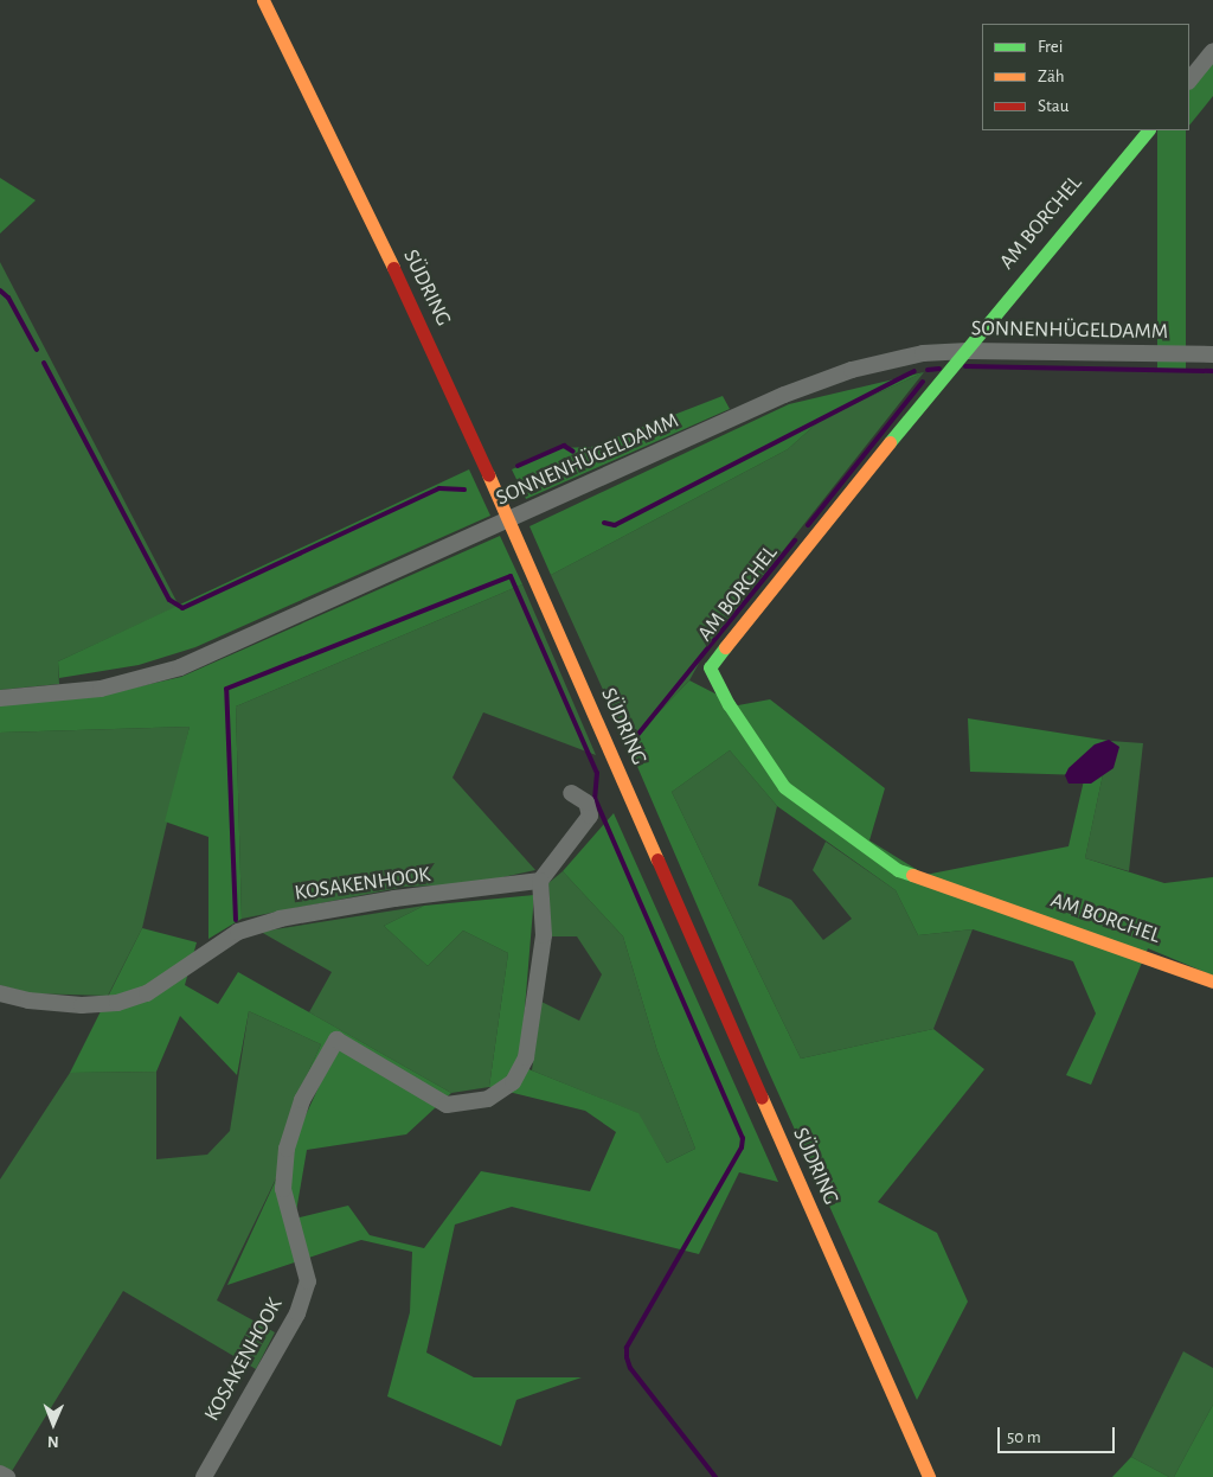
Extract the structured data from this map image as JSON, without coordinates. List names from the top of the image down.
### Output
{
  "streets": {
    "main road": ["AM BORCHEL", "SÜDRING"],
    "street": ["SONNENHÜGELDAMM", "KOSAKENHOOK"]
  },
  "crossings": [
    ["AM BORCHEL", "SONNENHÜGELDAMM"]
  ],
  "legend": ["Frei", "Zäh", "Stau"],
  "scale_bar": "50 m",
  "north": "bottom"
}
